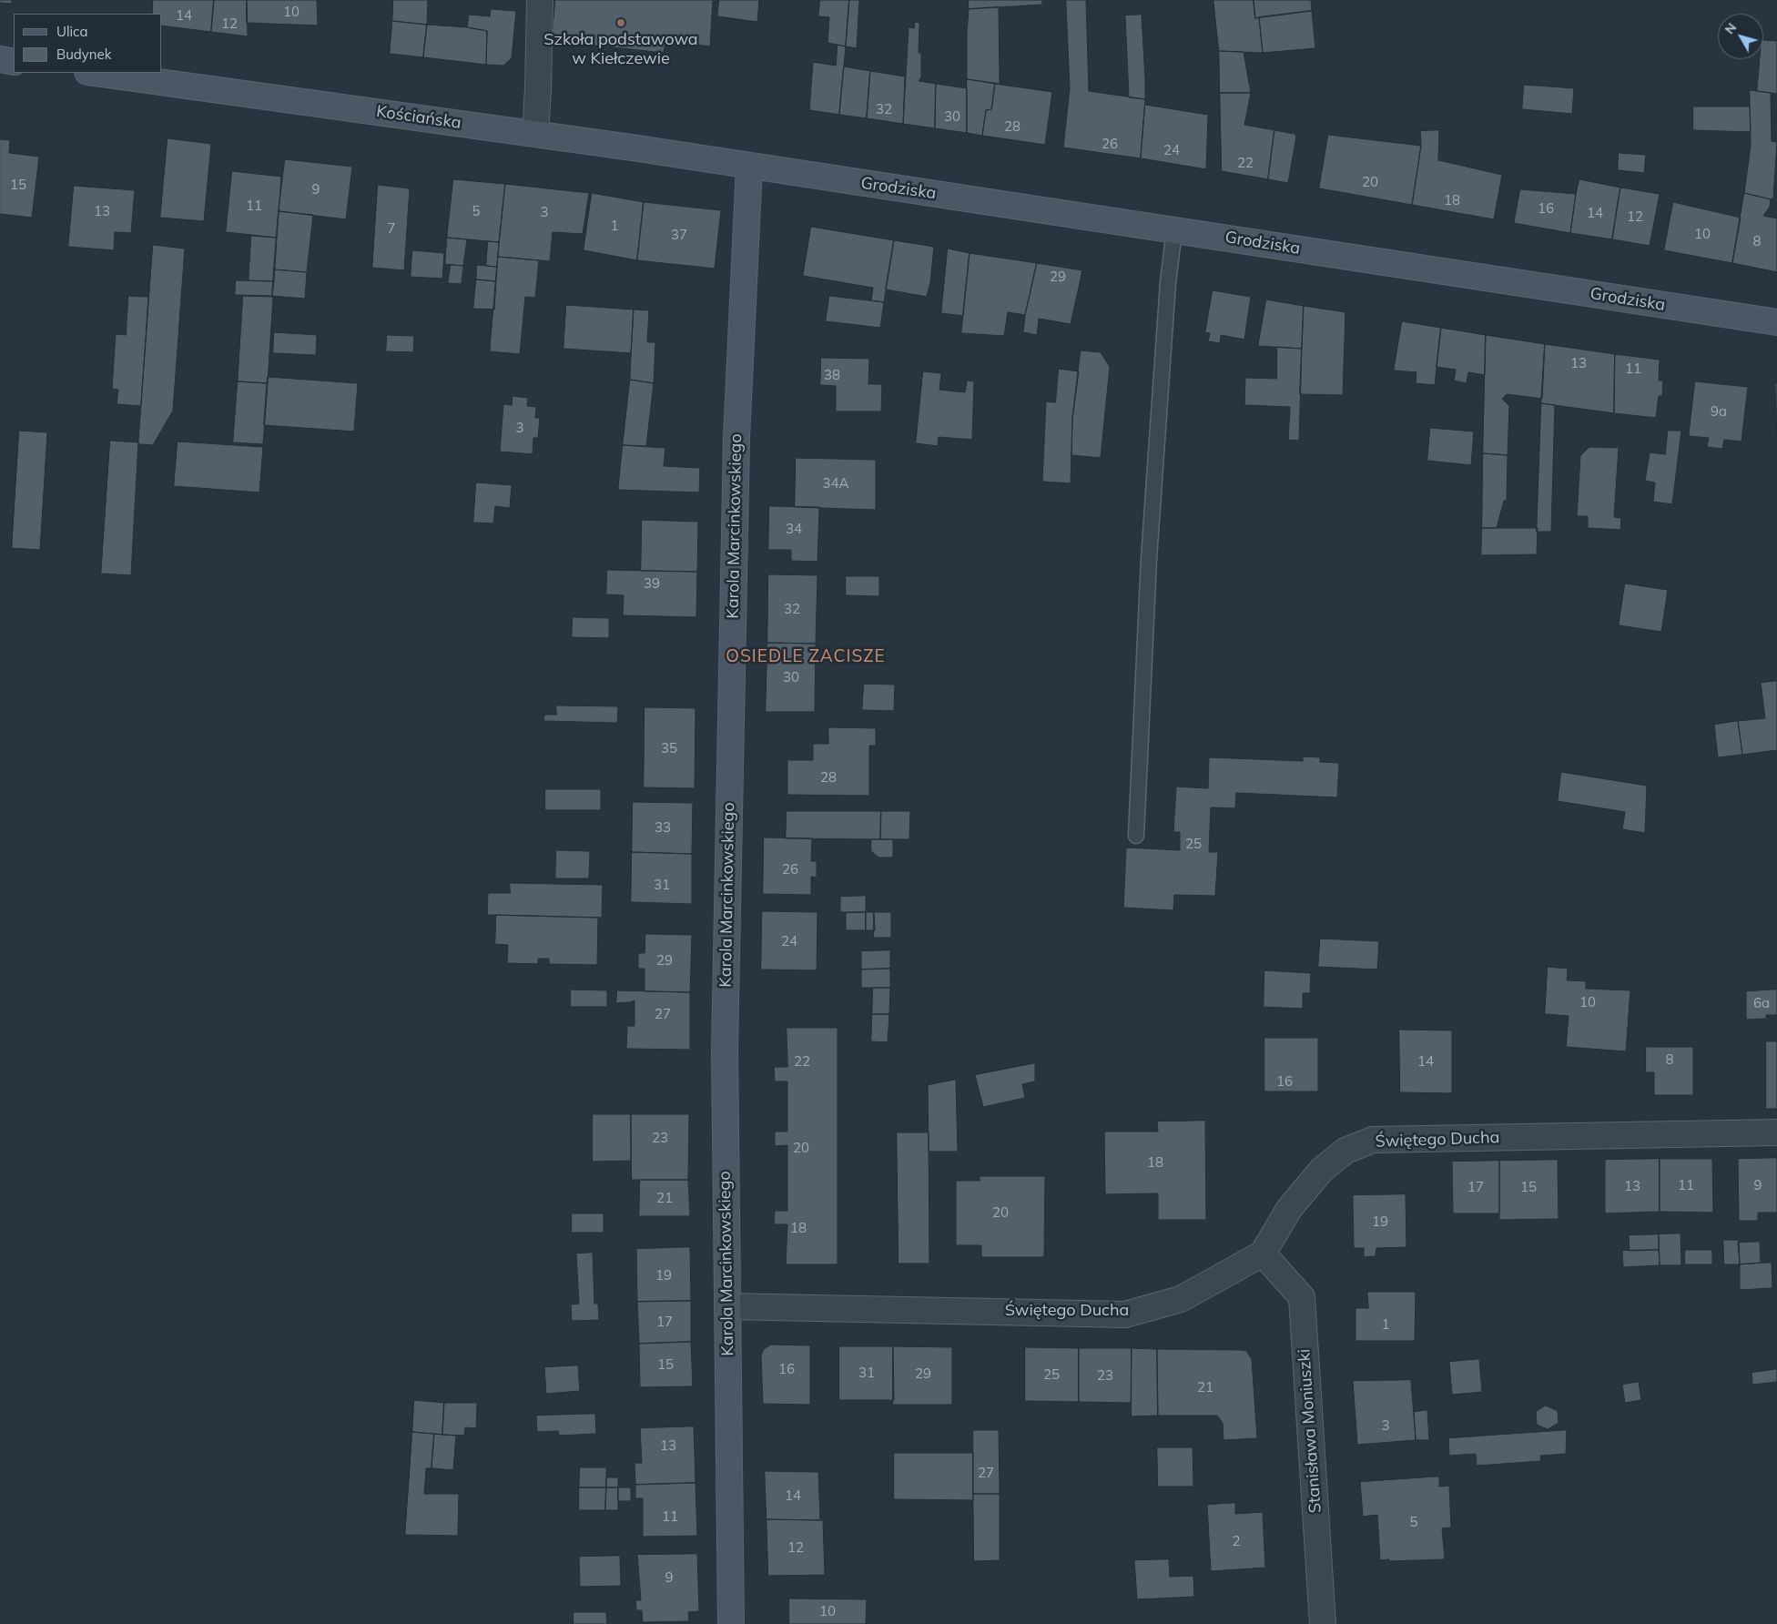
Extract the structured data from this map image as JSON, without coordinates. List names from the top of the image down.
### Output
{
  "streets": {
    "main road": ["Kościańska", "Grodziska", "Karola Marcinkowskiego"],
    "street": ["Świętego Ducha", "Stanisława Moniuszki"]
  },
  "crossings": [
    ["Kościańska", "Grodziska"],
    ["Kościańska", "Karola Marcinkowskiego"],
    ["Grodziska", "Karola Marcinkowskiego"],
    ["Karola Marcinkowskiego", "Świętego Ducha"],
    ["Świętego Ducha", "Stanisława Moniuszki"]
  ],
  "districts": ["OSIEDLE ZACISZE"],
  "places": ["Szkoła podstawowa w Kiełczewie"],
  "house_numbers": [
    "10",
    "14",
    "12",
    "32",
    "30",
    "28",
    "26",
    "24",
    "22",
    "20",
    "15",
    "9",
    "18",
    "11",
    "16",
    "13",
    "5",
    "3",
    "14",
    "12",
    "1",
    "7",
    "10",
    "37",
    "8",
    "29",
    "13",
    "11",
    "38",
    "9a",
    "3",
    "34A",
    "34",
    "39",
    "32",
    "30",
    "35",
    "28",
    "33",
    "25",
    "26",
    "31",
    "24",
    "29",
    "10",
    "6a",
    "27",
    "8",
    "22",
    "14",
    "16",
    "23",
    "20",
    "18",
    "11",
    "9",
    "13",
    "17",
    "15",
    "21",
    "20",
    "19",
    "18",
    "19",
    "17",
    "1",
    "15",
    "16",
    "31",
    "29",
    "25",
    "23",
    "21",
    "3",
    "13",
    "27",
    "14",
    "11",
    "5",
    "2",
    "12",
    "9",
    "10"
  ],
  "legend": ["Ulica", "Budynek"],
  "north": "top left"
}
